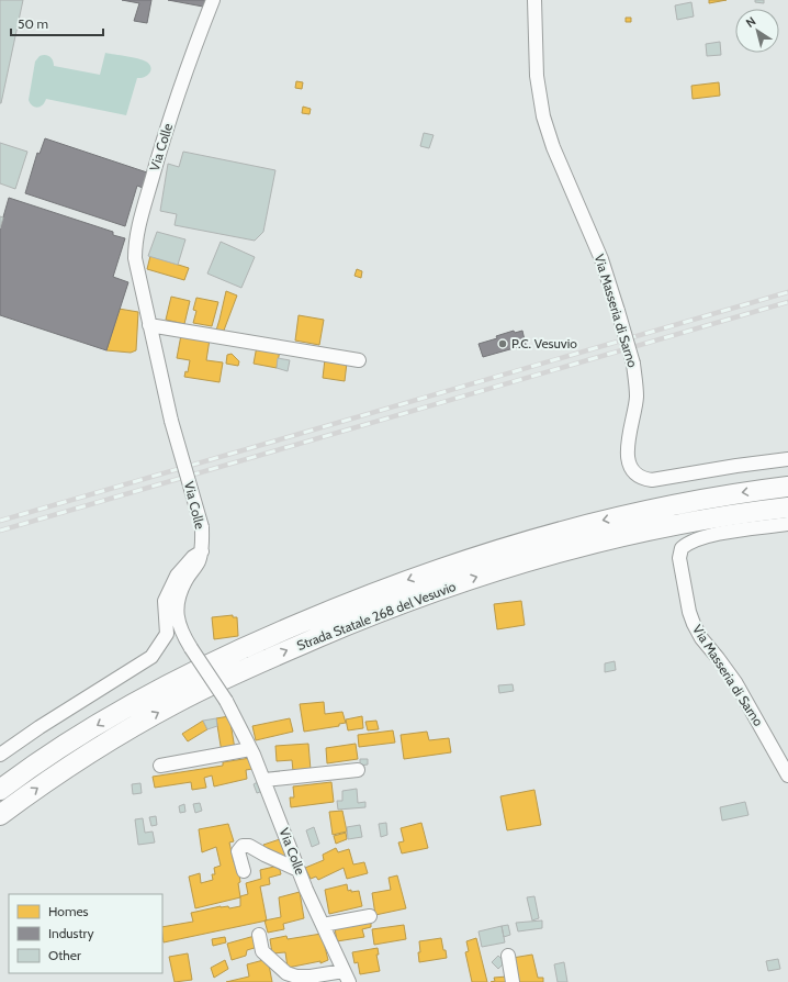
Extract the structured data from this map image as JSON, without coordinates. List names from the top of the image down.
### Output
{
  "streets": {
    "highway": ["Strada Statale 268 del Vesuvio"],
    "street": ["Via Colle", "Via Masseria di Sarno"]
  },
  "places": ["P.C. Vesuvio"],
  "legend": ["Homes", "Industry", "Other"],
  "scale_bar": "50 m",
  "north": "top left"
}
